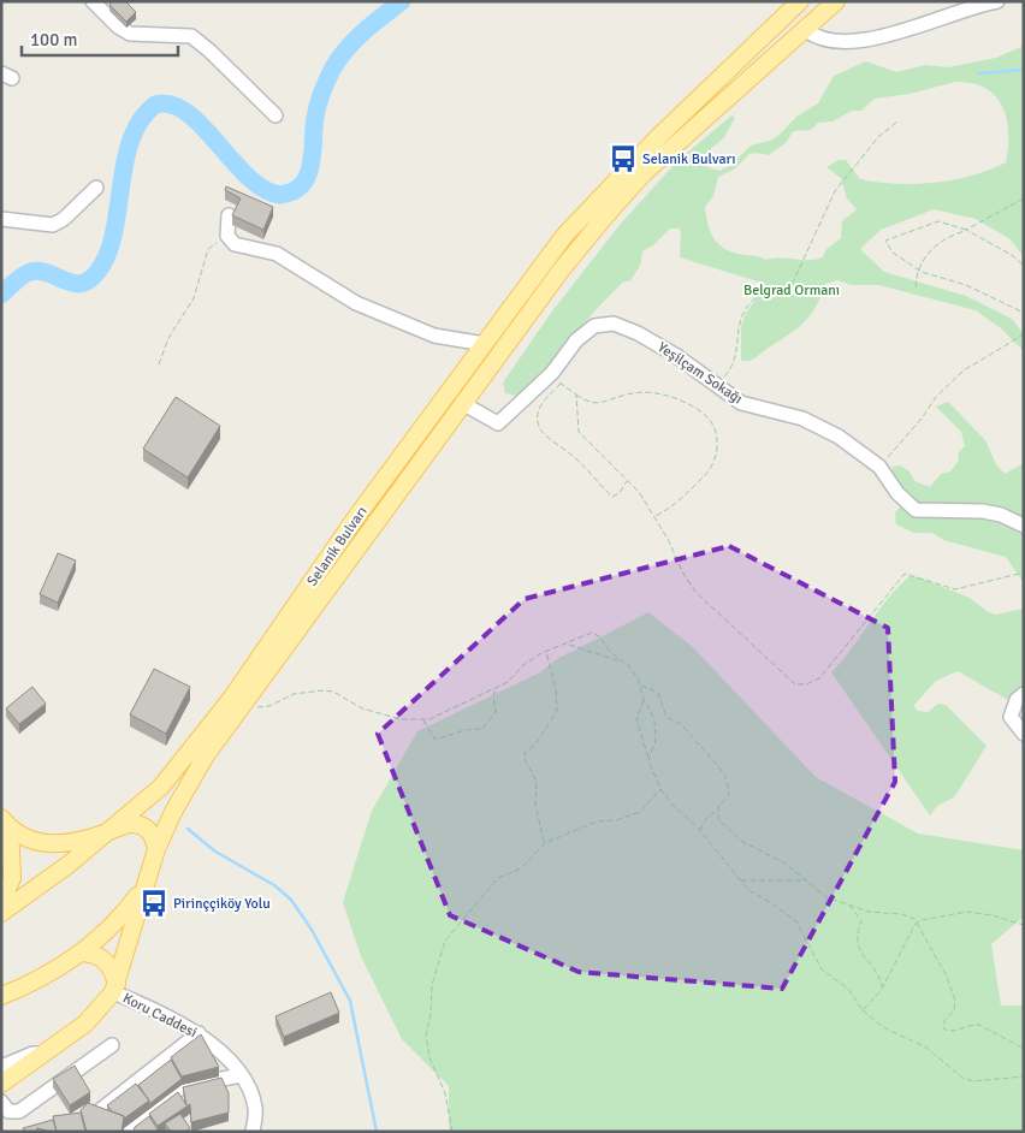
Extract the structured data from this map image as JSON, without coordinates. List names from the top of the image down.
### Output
{
  "streets": {
    "main road": ["Selanik Bulvarı"],
    "street": ["Yeşilçam Sokağı", "Koru Caddesi"]
  },
  "crossings": [
    ["Yeşilçam Sokağı", "Selanik Bulvarı"],
    ["Selanik Bulvarı", "Koru Caddesi"]
  ],
  "parks": ["Belgrad Ormanı"],
  "places": {
    "bus stop": ["Selanik Bulvarı", "Pirinççiköy Yolu"]
  },
  "scale_bar": "100 m"
}
